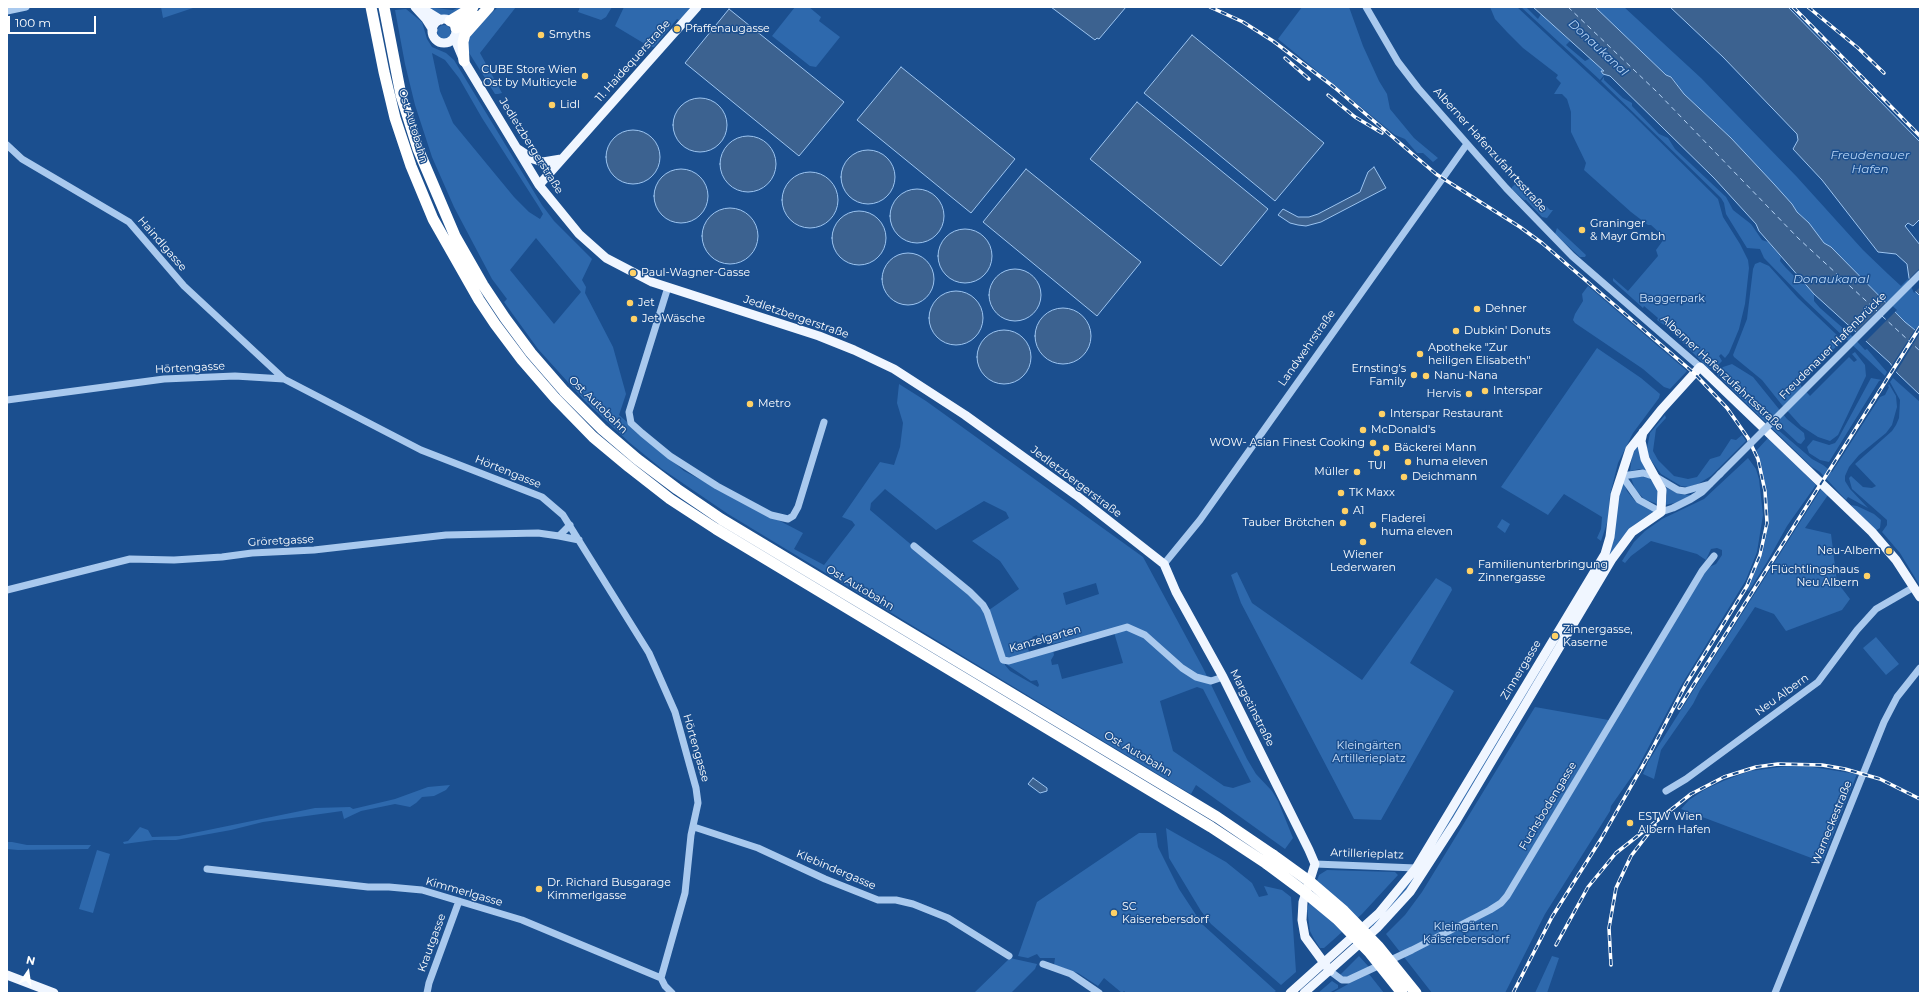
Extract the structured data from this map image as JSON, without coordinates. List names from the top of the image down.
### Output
{
  "streets": {
    "highway": ["Ost Autobahn"],
    "main road": [
      "11. Haidequerstraße",
      "Jedletzbergerstraße",
      "Alberner Hafenzufahrtsstraße",
      "Zinnergasse",
      "Margetinstraße",
      "Artillerieplatz"
    ],
    "street": [
      "Haindlgasse",
      "Freudenauer Hafenbrücke",
      "Landwehrstraße",
      "Hörtengasse",
      "Gröretgasse",
      "Kanzelgarten",
      "Neu Albern",
      "Fuchsbodengasse",
      "Warneckestraße",
      "Klebindergasse",
      "Kimmerlgasse",
      "Krautgasse"
    ]
  },
  "crossings": [
    ["11. Haidequerstraße", "Jedletzbergerstraße"],
    ["Jedletzbergerstraße", "Landwehrstraße"],
    ["Jedletzbergerstraße", "Margetinstraße"],
    ["Alberner Hafenzufahrtsstraße", "Landwehrstraße"],
    ["Alberner Hafenzufahrtsstraße", "Zinnergasse"],
    ["Alberner Hafenzufahrtsstraße", "Neu Albern"],
    ["Haindlgasse", "Hörtengasse"],
    ["Freudenauer Hafenbrücke", "Zinnergasse"],
    ["Landwehrstraße", "Margetinstraße"],
    ["Hörtengasse", "Gröretgasse"],
    ["Hörtengasse", "Klebindergasse"],
    ["Hörtengasse", "Kimmerlgasse"],
    ["Kanzelgarten", "Margetinstraße"],
    ["Zinnergasse", "Artillerieplatz"],
    ["Margetinstraße", "Artillerieplatz"],
    ["Fuchsbodengasse", "Artillerieplatz"],
    ["Kimmerlgasse", "Krautgasse"]
  ],
  "water": ["Donaukanal", "Freudenauer Hafen"],
  "parks": ["Baggerpark", "Kleingärten Artillerieplatz", "Kleingärten Kaiserebersdorf"],
  "places": [
    "Pfaffenaugasse",
    "Smyths",
    "CUBE Store Wien Ost by Multicycle",
    "Lidl",
    "Graninger & Mayr Gmbh",
    "Paul-Wagner-Gasse",
    "Jet",
    "Dehner",
    "Jet Wäsche",
    "Dubkin' Donuts",
    "Apotheke \"Zur heiligen Elisabeth\"",
    "Ernsting's Family",
    "Nanu-Nana",
    "Interspar",
    "Hervis",
    "Metro",
    "Interspar Restaurant",
    "McDonald's",
    "WOW- Asian Finest Cooking",
    "Bäckerei Mann",
    "TUI",
    "huma eleven",
    "Müller",
    "Deichmann",
    "TK Maxx",
    "A1",
    "Tauber Brötchen",
    "Fladerei huma eleven",
    "Wiener Lederwaren",
    "Neu-Albern",
    "Familienunterbringung Zinnergasse",
    "Flüchtlingshaus Neu Albern",
    "Zinnergasse, Kaserne",
    "ESTW Wien Albern Hafen",
    "Dr. Richard Busgarage Kimmerlgasse",
    "SC Kaiserebersdorf"
  ],
  "scale_bar": "100 m",
  "north": "top"
}
